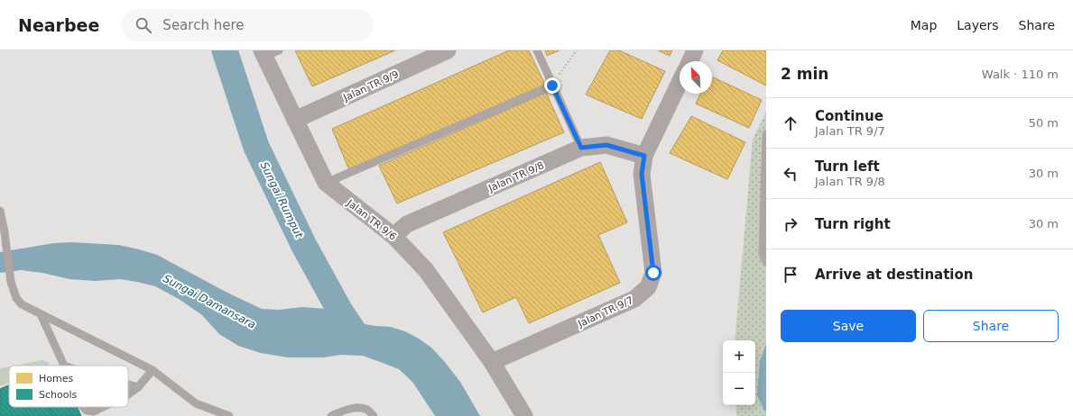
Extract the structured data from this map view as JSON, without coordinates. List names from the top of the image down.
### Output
{
  "streets": {
    "street": [
      "Jalan TR 9/9",
      "Jalan TR 9/8",
      "Jalan TR 9/6",
      "Jalan TR 9/7"
    ]
  },
  "crossings": [
    ["Jalan TR 9/9", "Jalan TR 9/6"],
    ["Jalan TR 9/8", "Jalan TR 9/6"],
    ["Jalan TR 9/8", "Jalan TR 9/7"],
    ["Jalan TR 9/6", "Jalan TR 9/7"]
  ],
  "water": ["Sungai Rumput", "Sungai Damansara"],
  "legend": ["Homes", "Schools"],
  "north": "top left",
  "page": {
    "header": "Nearbee",
    "search": "Search here",
    "nav": ["Map", "Layers", "Share"],
    "heading": ["2 min", "Walk · 110 m"],
    "list": [
      ["Continue", "Jalan TR 9/7", "50 m"],
      ["Turn left", "Jalan TR 9/8", "30 m"],
      ["Turn right", "30 m"],
      "Arrive at destination"
    ],
    "buttons": ["Save", "Share"],
    "map_buttons": ["+", "−"]
  }
}
